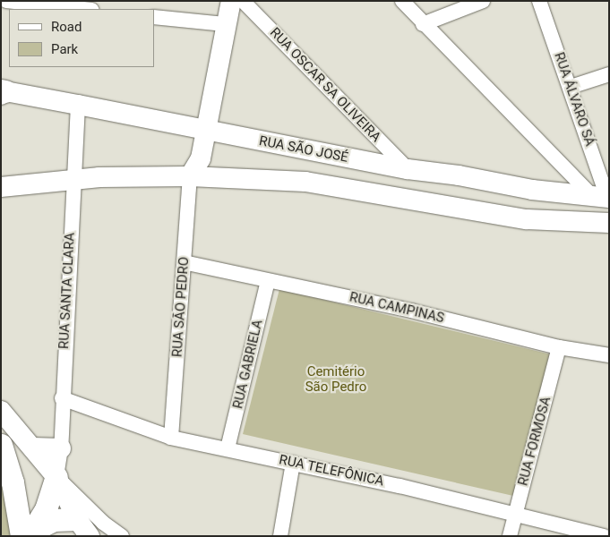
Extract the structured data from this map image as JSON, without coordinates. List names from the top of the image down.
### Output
{
  "streets": {
    "main road": ["RUA SÃO JOSÉ"],
    "street": [
      "RUA OSCAR SA OLIVEIRA",
      "RUA ÁLVARO SÁ",
      "RUA SANTA CLARA",
      "RUA SÃO PEDRO",
      "RUA CAMPINAS",
      "RUA GABRIELA",
      "RUA FORMOSA",
      "RUA TELEFÔNICA"
    ]
  },
  "crossings": [
    ["RUA OSCAR SA OLIVEIRA", "RUA SÃO JOSÉ"],
    ["RUA ÁLVARO SÁ", "RUA SÃO JOSÉ"],
    ["RUA SÃO JOSÉ", "RUA SANTA CLARA"],
    ["RUA SANTA CLARA", "RUA TELEFÔNICA"],
    ["RUA SÃO PEDRO", "RUA CAMPINAS"],
    ["RUA SÃO PEDRO", "RUA TELEFÔNICA"],
    ["RUA CAMPINAS", "RUA GABRIELA"],
    ["RUA CAMPINAS", "RUA FORMOSA"],
    ["RUA GABRIELA", "RUA TELEFÔNICA"],
    ["RUA FORMOSA", "RUA TELEFÔNICA"]
  ],
  "parks": ["Cemitério São Pedro"],
  "legend": ["Road", "Park"]
}
